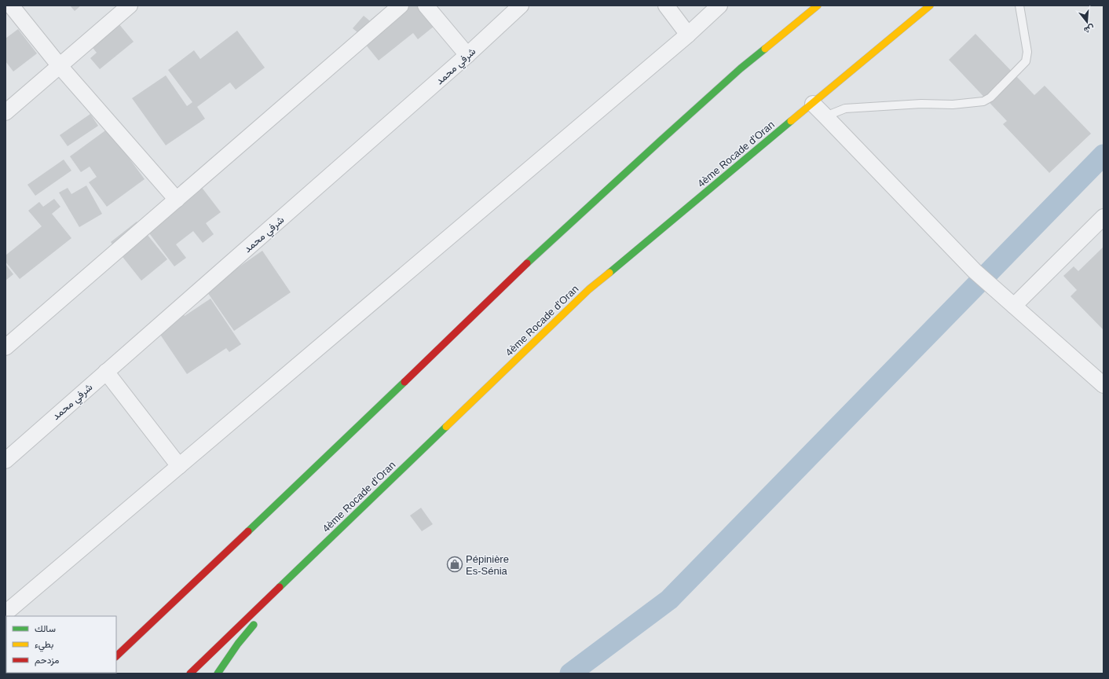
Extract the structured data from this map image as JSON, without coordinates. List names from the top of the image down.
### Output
{
  "streets": {
    "highway": ["4ème Rocade d'Oran"],
    "street": ["شرفي محمد"]
  },
  "places": {
    "shop": ["Pépinière Es-Sénia"]
  },
  "legend": ["سالك", "بطيء", "مزدحم"],
  "north": "bottom"
}
